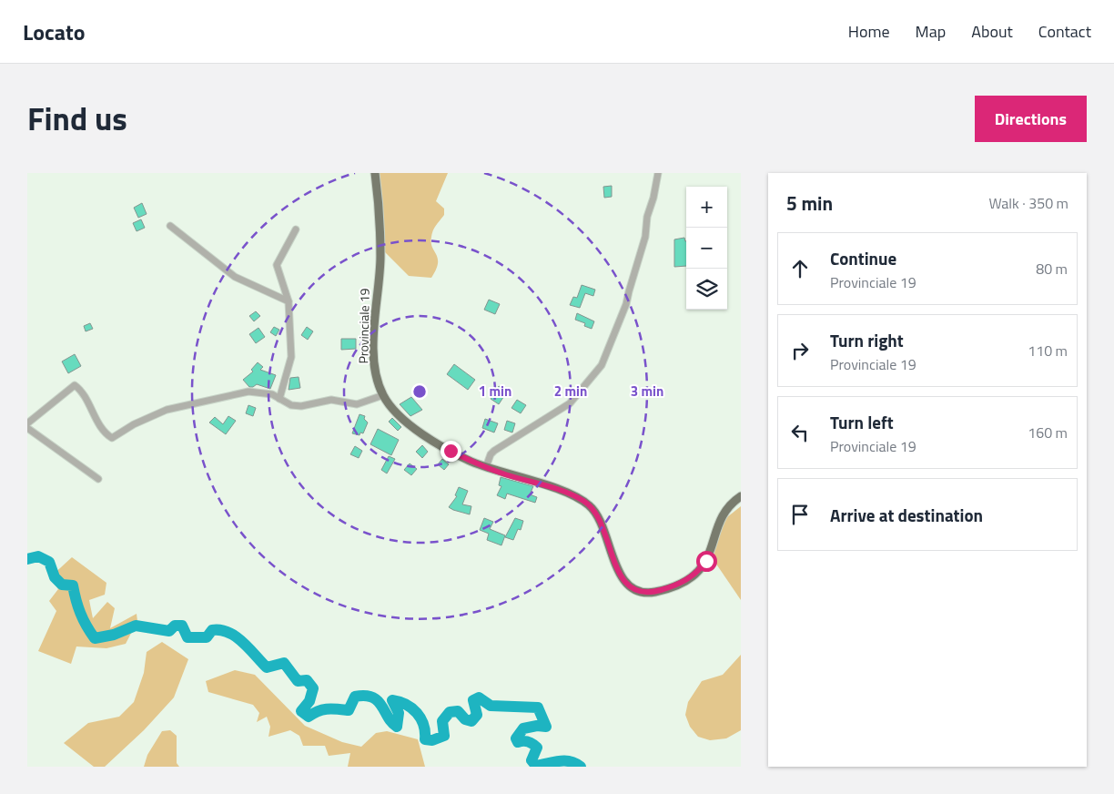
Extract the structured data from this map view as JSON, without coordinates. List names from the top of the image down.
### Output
{
  "streets": {
    "main road": ["Provinciale 19"]
  },
  "page": {
    "header": "Locato",
    "nav": [
      "Home",
      "Map",
      "About",
      "Contact"
    ],
    "title": "Find us",
    "buttons": "Directions",
    "heading": ["5 min", "Walk · 350 m"],
    "map_buttons": ["+", "−"],
    "list": [
      ["Continue", "Provinciale 19", "80 m"],
      ["Turn right", "Provinciale 19", "110 m"],
      ["Turn left", "Provinciale 19", "160 m"],
      "Arrive at destination"
    ]
  },
  "rings": ["1 min", "2 min", "3 min"]
}
